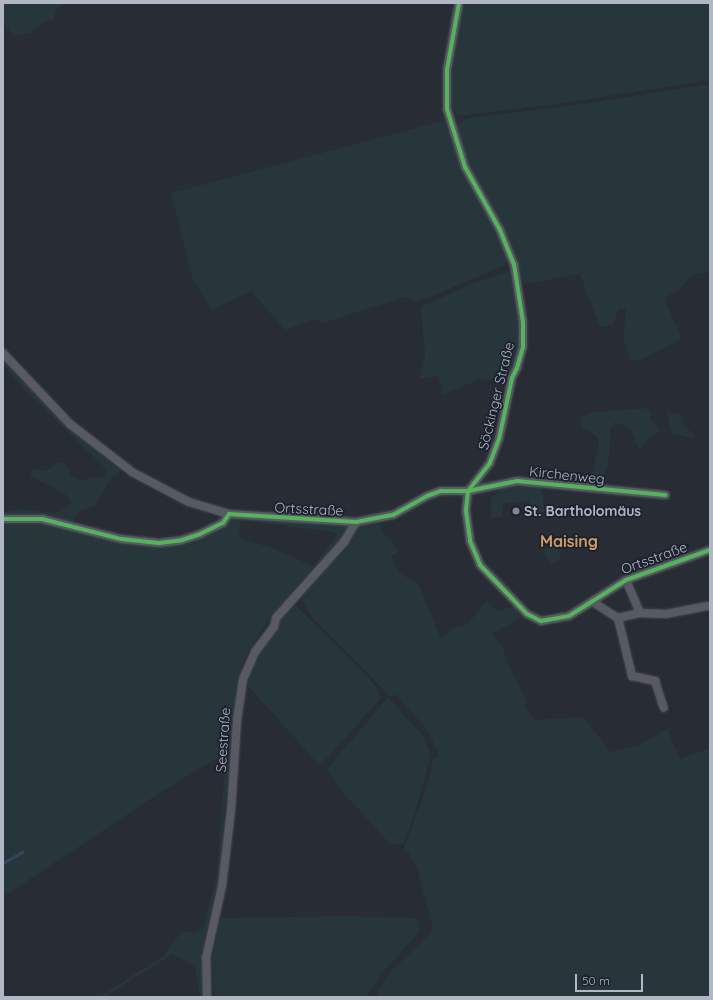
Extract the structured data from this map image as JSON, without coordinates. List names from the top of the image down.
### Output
{
  "streets": {
    "street": [
      "Söckinger Straße",
      "Kirchenweg",
      "Ortsstraße",
      "Seestraße"
    ]
  },
  "crossings": [
    ["Söckinger Straße", "Kirchenweg"],
    ["Söckinger Straße", "Ortsstraße"],
    ["Kirchenweg", "Ortsstraße"],
    ["Ortsstraße", "Seestraße"]
  ],
  "districts": ["Maising"],
  "places": ["St. Bartholomäus"],
  "scale_bar": "50 m"
}
